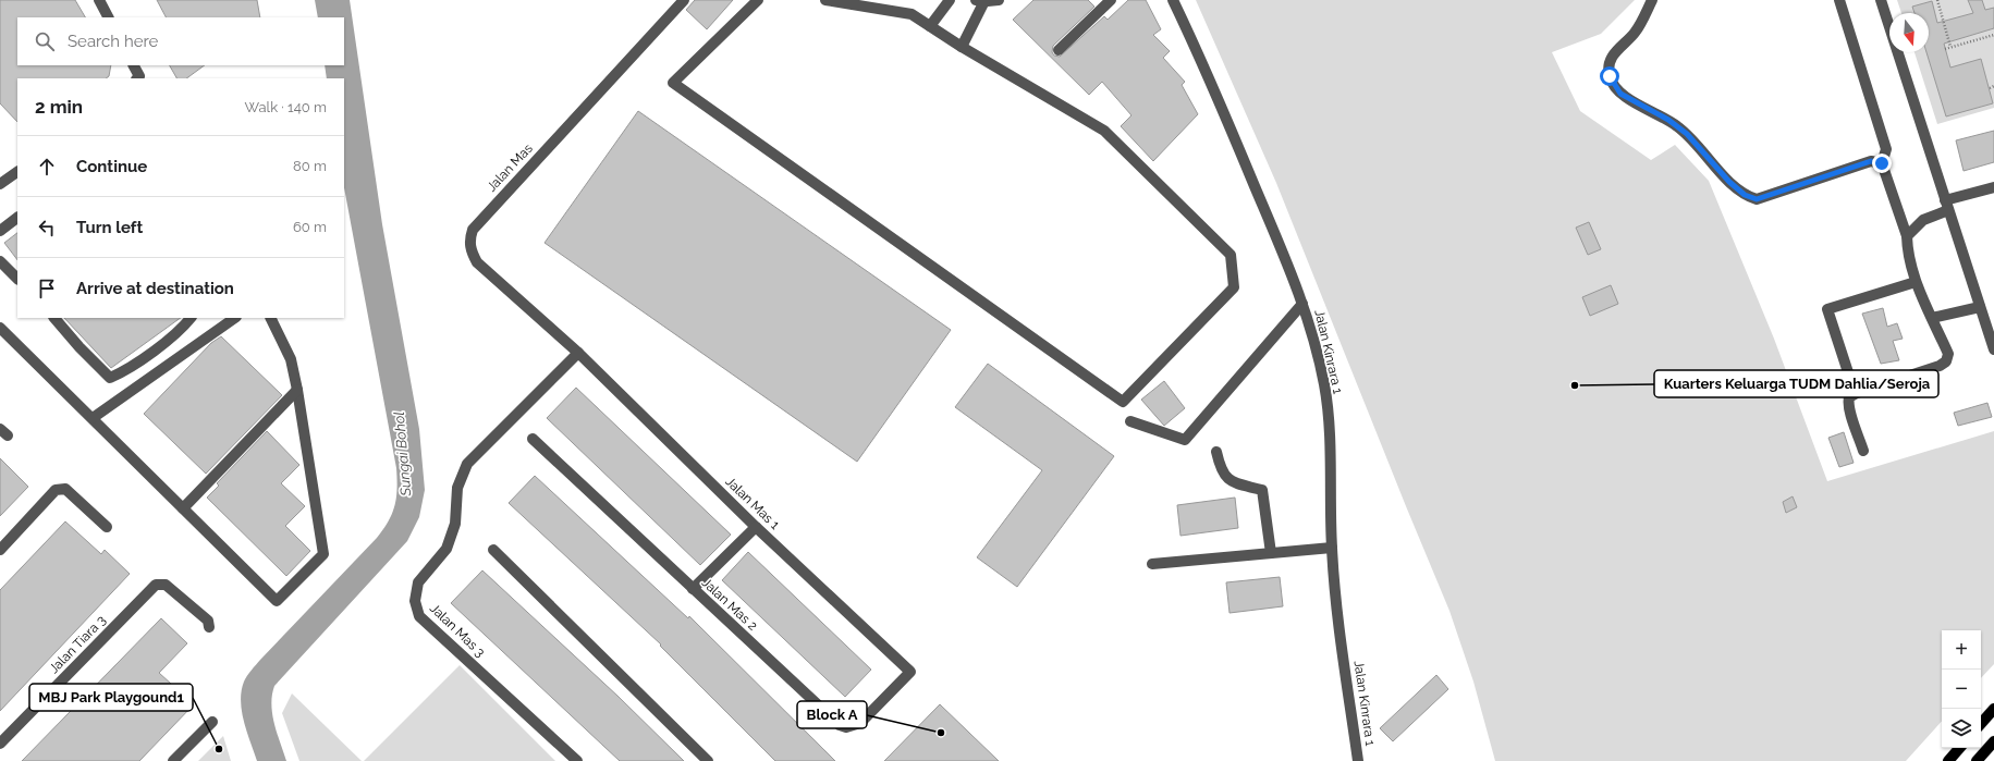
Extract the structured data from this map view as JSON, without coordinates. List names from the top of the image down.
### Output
{
  "streets": {
    "street": [
      "Jalan Mas",
      "Jalan Kinrara 1",
      "Jalan Mas 1",
      "Jalan Mas 2",
      "Jalan Mas 3",
      "Jalan Tiara 3"
    ]
  },
  "crossings": [
    ["Jalan Mas", "Jalan Mas 1"],
    ["Jalan Mas", "Jalan Mas 3"],
    ["Jalan Mas 1", "Jalan Mas 2"],
    ["Jalan Mas 1", "Jalan Mas 3"]
  ],
  "water": ["Sungai Bohol"],
  "places": ["Kuarters Keluarga TUDM Dahlia/Seroja", "Block A", "MBJ Park Playgound1"],
  "north": "bottom",
  "page": {
    "search": "Search here",
    "heading": ["2 min", "Walk · 140 m"],
    "list": [
      ["Continue", "80 m"],
      ["Turn left", "60 m"],
      "Arrive at destination"
    ],
    "map_buttons": ["+", "−"]
  }
}
